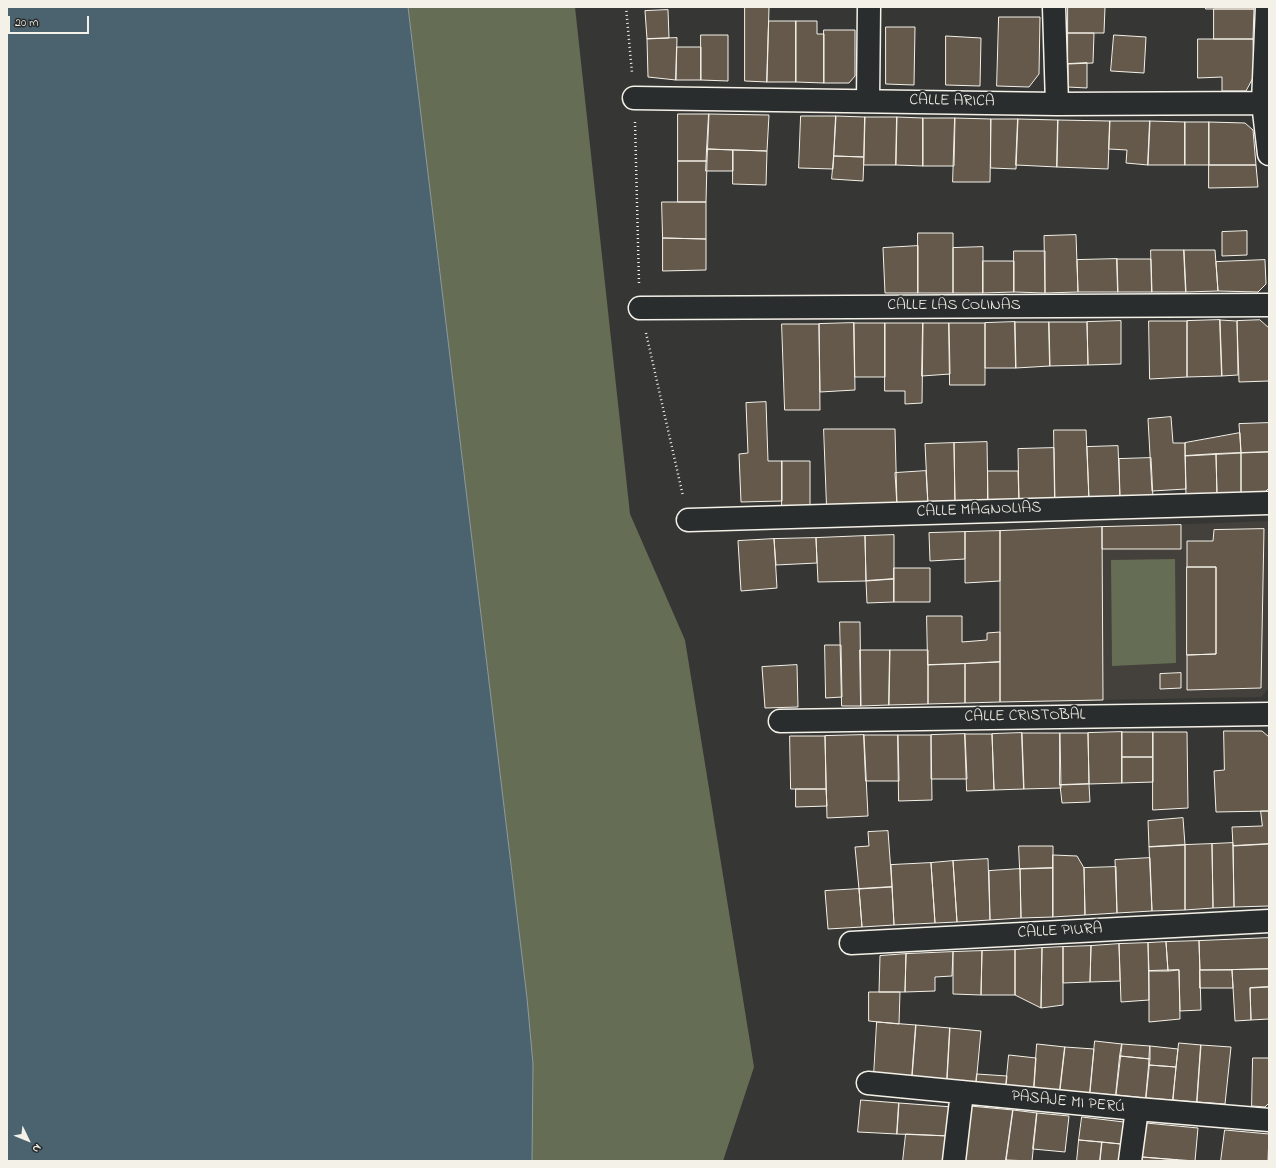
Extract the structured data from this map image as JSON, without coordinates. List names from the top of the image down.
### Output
{
  "streets": {
    "street": [
      "CALLE ARICA",
      "CALLE LAS COLINAS",
      "CALLE MAGNOLIAS",
      "CALLE CRISTOBAL",
      "CALLE PIURA",
      "PASAJE MI PERÚ"
    ]
  },
  "scale_bar": "20 m",
  "north": "bottom right"
}
